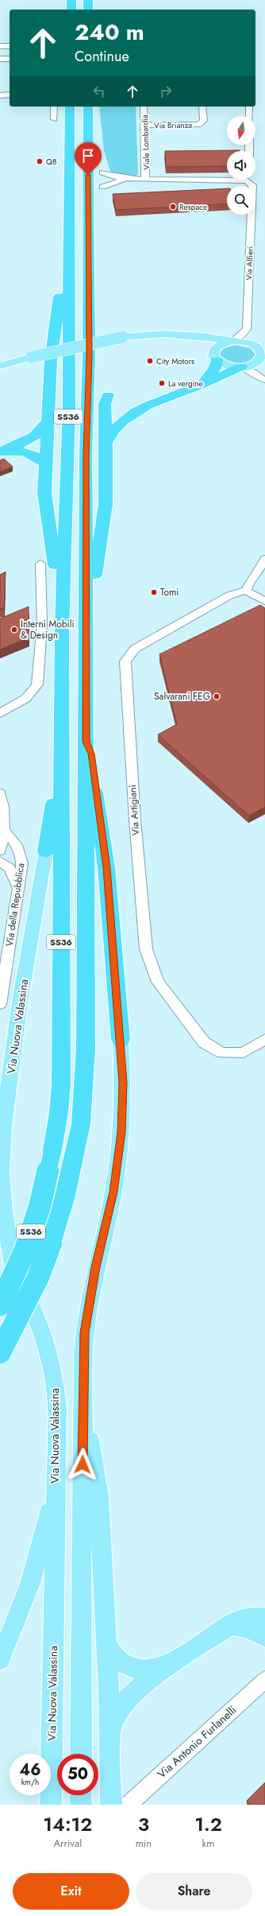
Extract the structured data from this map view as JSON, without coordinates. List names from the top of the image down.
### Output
{
  "streets": {
    "highway": ["SS36"],
    "main road": ["Via Nuova Valassina"],
    "street": [
      "Via Brianza",
      "Viale Lombardia",
      "Via Alfieri",
      "Via Artigiani",
      "Via della Repubblica",
      "Via Antonio Furlanelli"
    ]
  },
  "crossings": [
    ["Via Brianza", "Viale Lombardia"],
    ["SS36", "Via Nuova Valassina"]
  ],
  "places": [
    "Q8",
    "Respace",
    "City Motors",
    "La vergine",
    "Tomi",
    "Interni Mobili & Design",
    "Salvarani FEG"
  ],
  "north": "bottom",
  "page": {
    "turn": ["240 m", "Continue"],
    "speed": "46 km/h",
    "limit": "50",
    "eta": [
      "14:12",
      "Arrival",
      "3",
      "min",
      "1.2",
      "km"
    ],
    "buttons": ["Exit", "Share"]
  }
}
